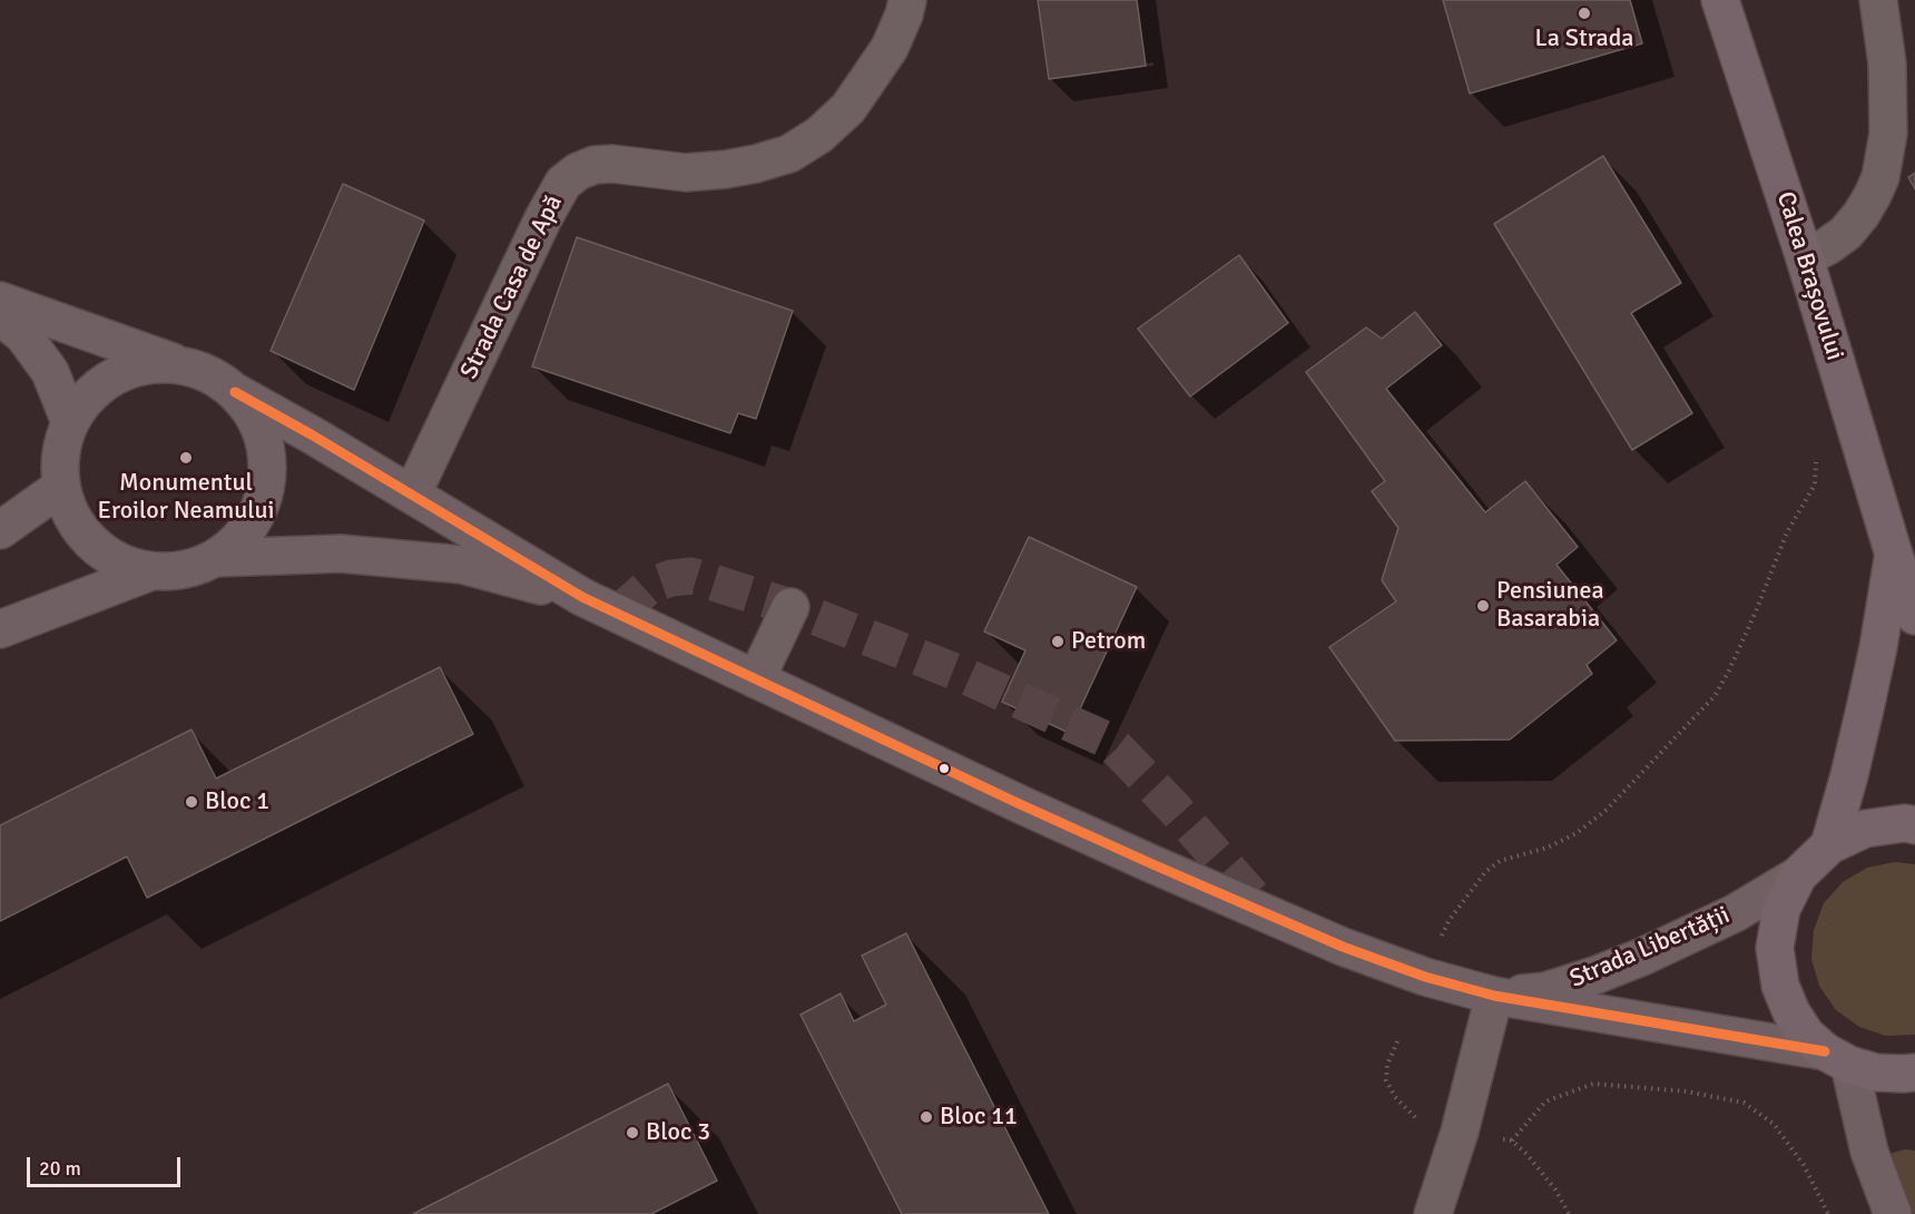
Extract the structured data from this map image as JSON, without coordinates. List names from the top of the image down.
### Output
{
  "streets": {
    "highway": ["Calea Brașovului"],
    "main road": ["Strada Libertății"],
    "street": ["Strada Casa de Apă"]
  },
  "crossings": [
    ["Strada Casa de Apă", "Strada Libertății"]
  ],
  "places": [
    "La Strada",
    "Monumentul Eroilor Neamului",
    "Pensiunea Basarabia",
    "Petrom",
    "Bloc 1",
    "Bloc 11",
    "Bloc 3"
  ],
  "scale_bar": "20 m"
}
